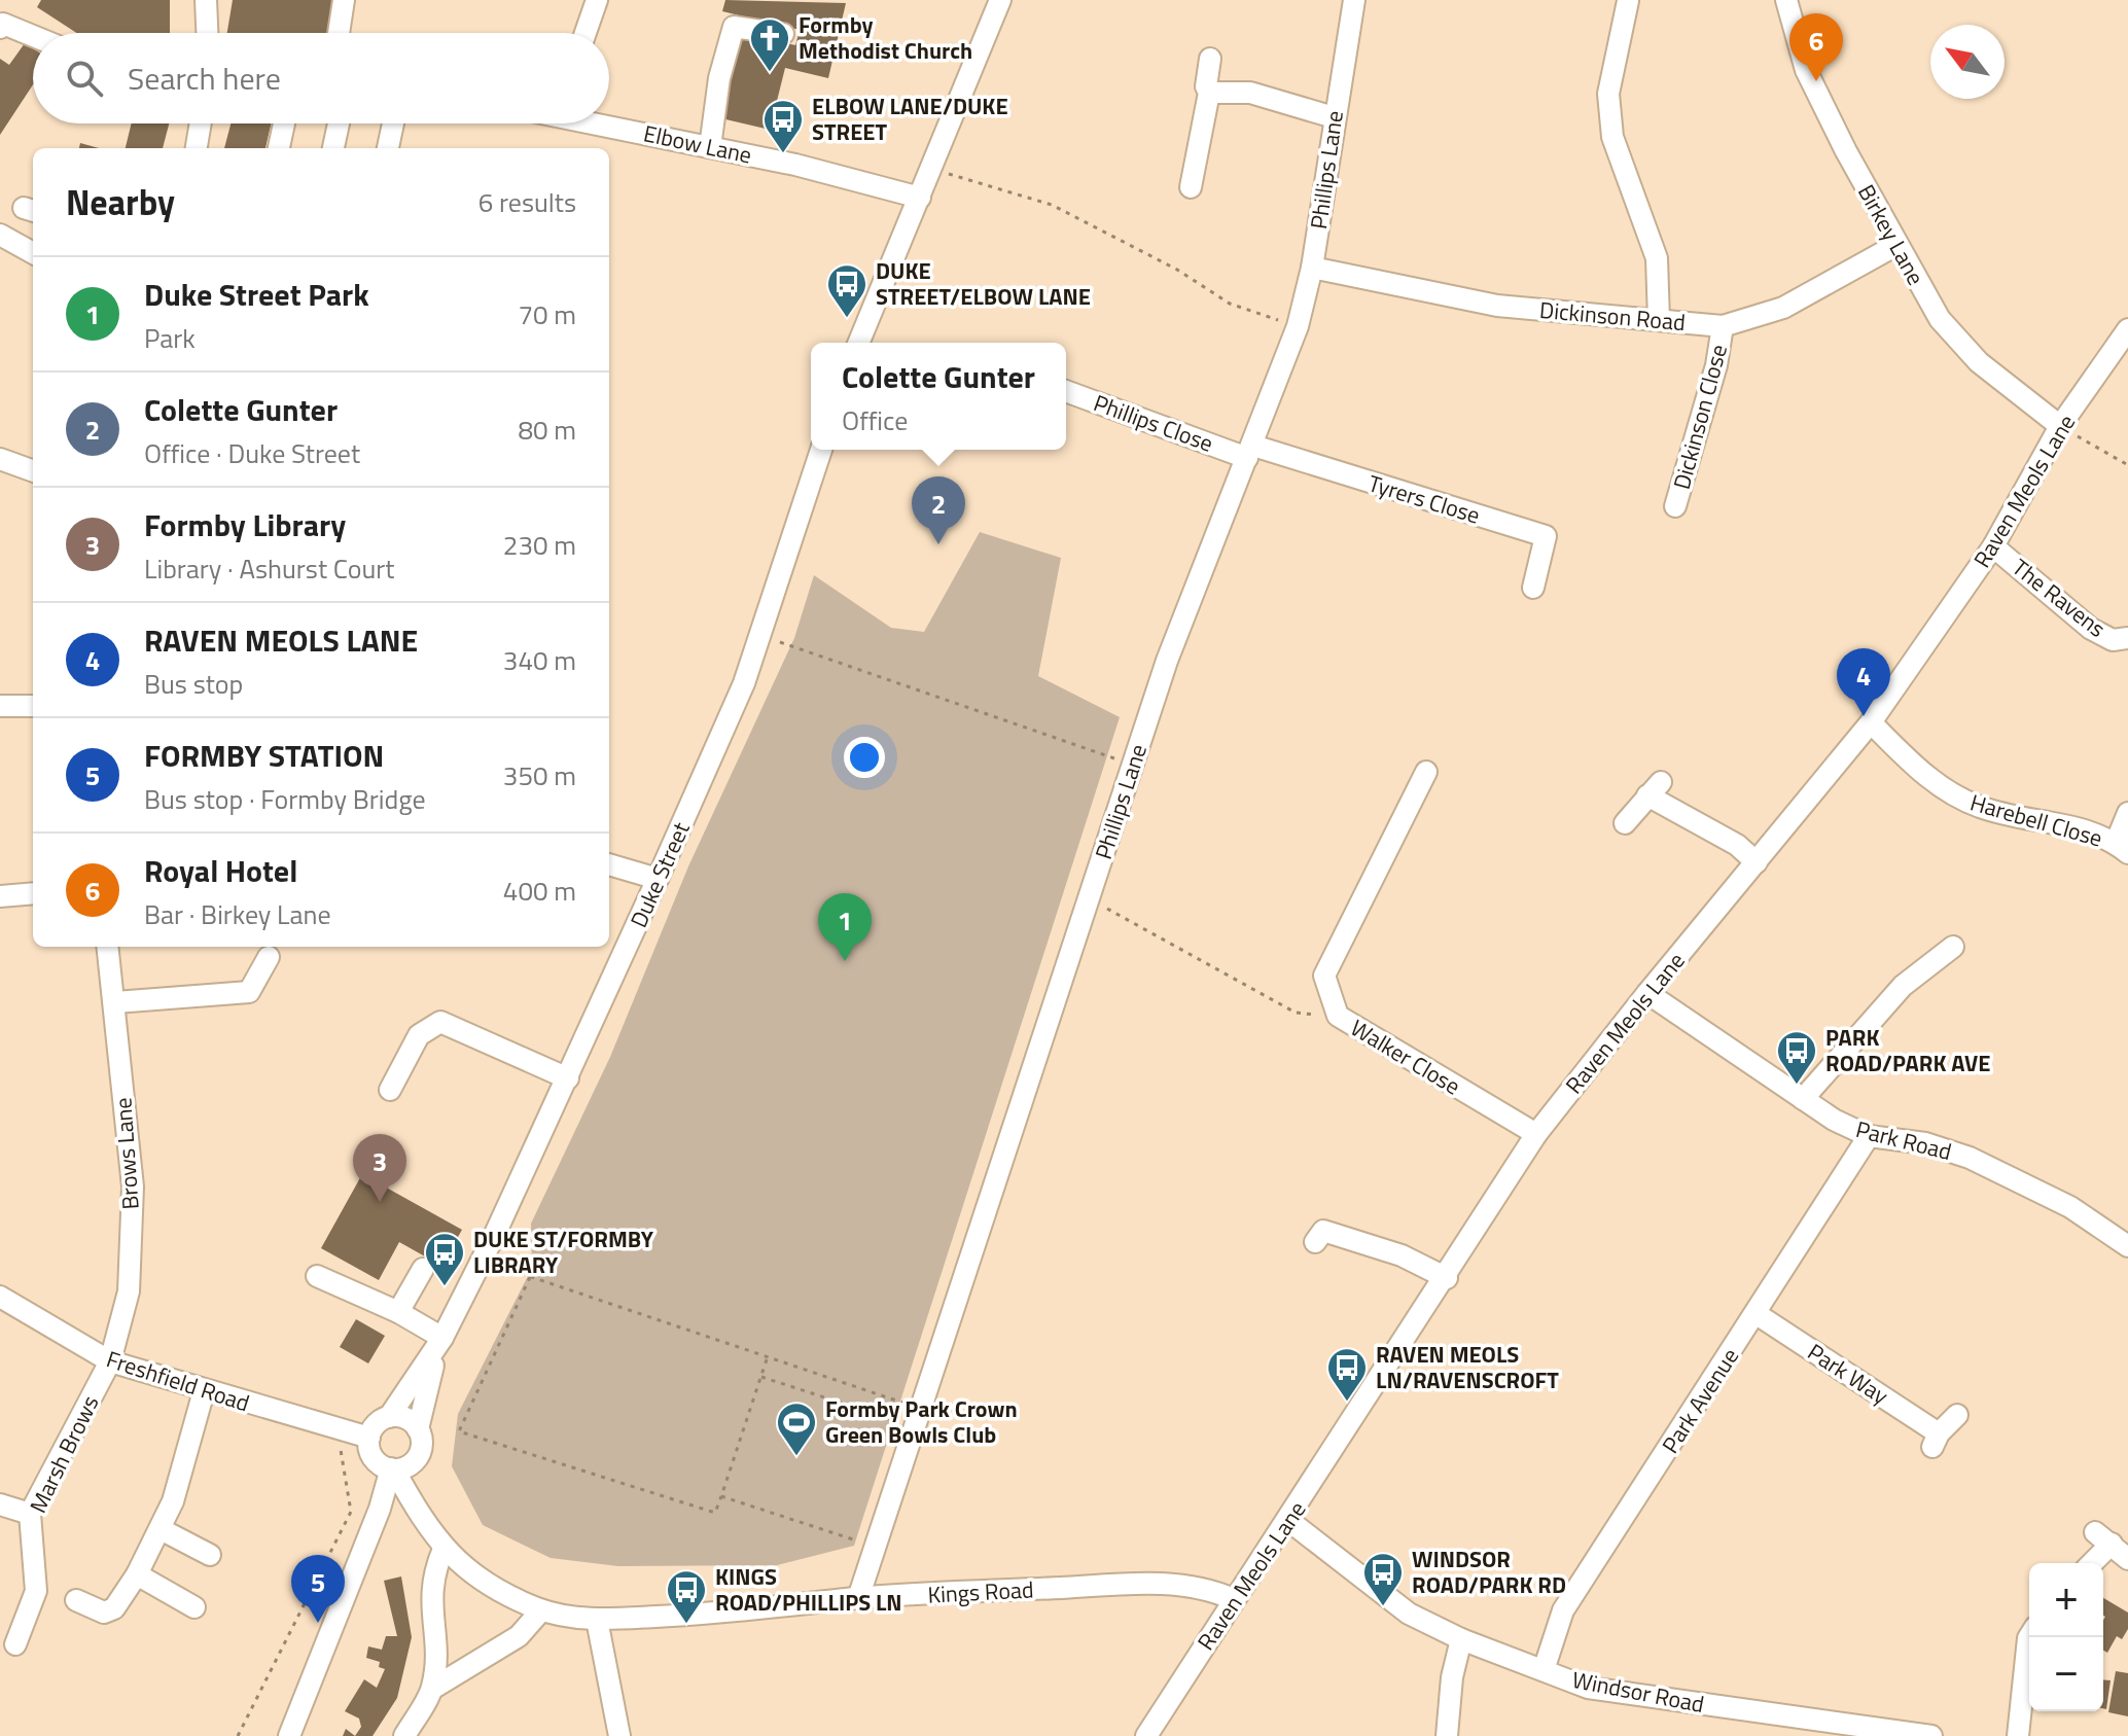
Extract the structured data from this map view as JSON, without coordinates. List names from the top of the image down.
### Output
{
  "streets": {
    "street": [
      "Elbow Lane",
      "Phillips Lane",
      "Birkey Lane",
      "Dickinson Road",
      "Dickinson Close",
      "Phillips Close",
      "Raven Meols Lane",
      "Tyrers Close",
      "The Ravens",
      "Harebell Close",
      "Duke Street",
      "Walker Close",
      "Park Road",
      "Brows Lane",
      "Park Way",
      "Freshfield Road",
      "Park Avenue",
      "Marsh Brows",
      "Kings Road",
      "Windsor Road"
    ]
  },
  "crossings": [
    ["Phillips Lane", "Dickinson Road"],
    ["Phillips Lane", "Phillips Close"],
    ["Phillips Lane", "Tyrers Close"],
    ["Phillips Lane", "Kings Road"],
    ["Birkey Lane", "Dickinson Road"],
    ["Birkey Lane", "Raven Meols Lane"],
    ["Dickinson Road", "Dickinson Close"],
    ["Phillips Close", "Tyrers Close"],
    ["Raven Meols Lane", "The Ravens"],
    ["Raven Meols Lane", "Harebell Close"],
    ["Raven Meols Lane", "Walker Close"],
    ["Raven Meols Lane", "Park Road"],
    ["Raven Meols Lane", "Kings Road"],
    ["Raven Meols Lane", "Windsor Road"],
    ["Duke Street", "Freshfield Road"],
    ["Duke Street", "Kings Road"],
    ["Park Road", "Park Avenue"],
    ["Brows Lane", "Freshfield Road"],
    ["Brows Lane", "Marsh Brows"],
    ["Park Way", "Park Avenue"],
    ["Freshfield Road", "Marsh Brows"],
    ["Freshfield Road", "Kings Road"],
    ["Park Avenue", "Windsor Road"]
  ],
  "places": {
    "church": ["Formby Methodist Church"],
    "bus stop": [
      "ELBOW LANE/DUKE STREET",
      "DUKE STREET/ELBOW LANE",
      "PARK ROAD/PARK AVE",
      "DUKE ST/FORMBY LIBRARY",
      "RAVEN MEOLS LN/RAVENSCROFT",
      "WINDSOR ROAD/PARK RD",
      "KINGS ROAD/PHILLIPS LN"
    ],
    "sports": ["Formby Park Crown Green Bowls Club"]
  },
  "north": "top left",
  "page": {
    "pins": [
      "6",
      "2",
      "4",
      "1",
      "3",
      "5"
    ],
    "search": "Search here",
    "heading": ["Nearby", "6 results"],
    "list": [
      {
        "mark": "1",
        "name": "Duke Street Park",
        "note": "Park",
        "value": "70 m"
      },
      {
        "mark": "2",
        "name": "Colette Gunter",
        "note": "Office · Duke Street",
        "value": "80 m"
      },
      {
        "mark": "3",
        "name": "Formby Library",
        "note": "Library · Ashurst Court",
        "value": "230 m"
      },
      {
        "mark": "4",
        "name": "RAVEN MEOLS LANE",
        "note": "Bus stop",
        "value": "340 m"
      },
      {
        "mark": "5",
        "name": "FORMBY STATION",
        "note": "Bus stop · Formby Bridge",
        "value": "350 m"
      },
      {
        "mark": "6",
        "name": "Royal Hotel",
        "note": "Bar · Birkey Lane",
        "value": "400 m"
      }
    ],
    "popup": ["Colette Gunter", "Office"],
    "map_buttons": ["+", "−"]
  }
}
